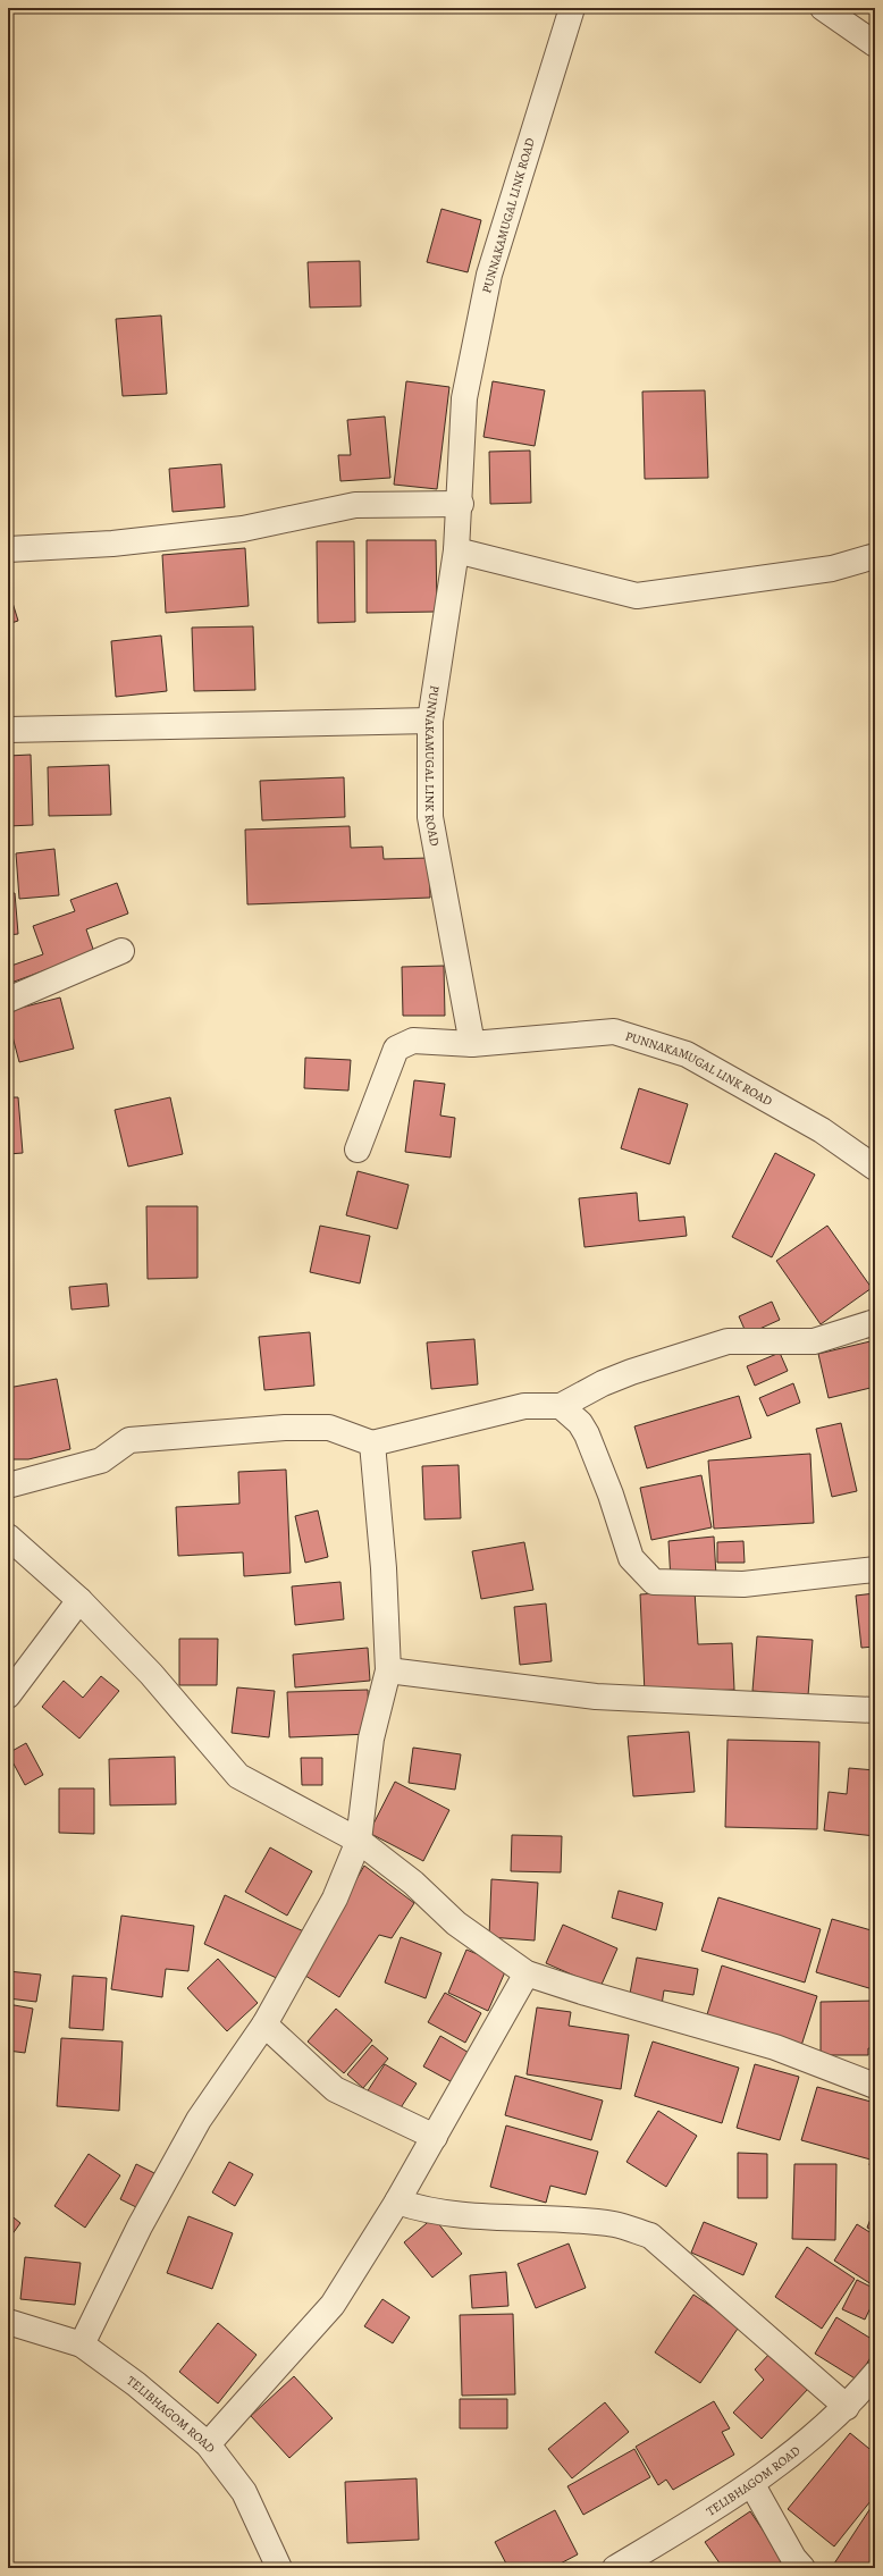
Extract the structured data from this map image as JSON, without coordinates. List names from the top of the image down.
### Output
{
  "streets": {
    "street": ["PUNNAKAMUGAL LINK ROAD", "TELIBHAGOM ROAD"]
  }
}
